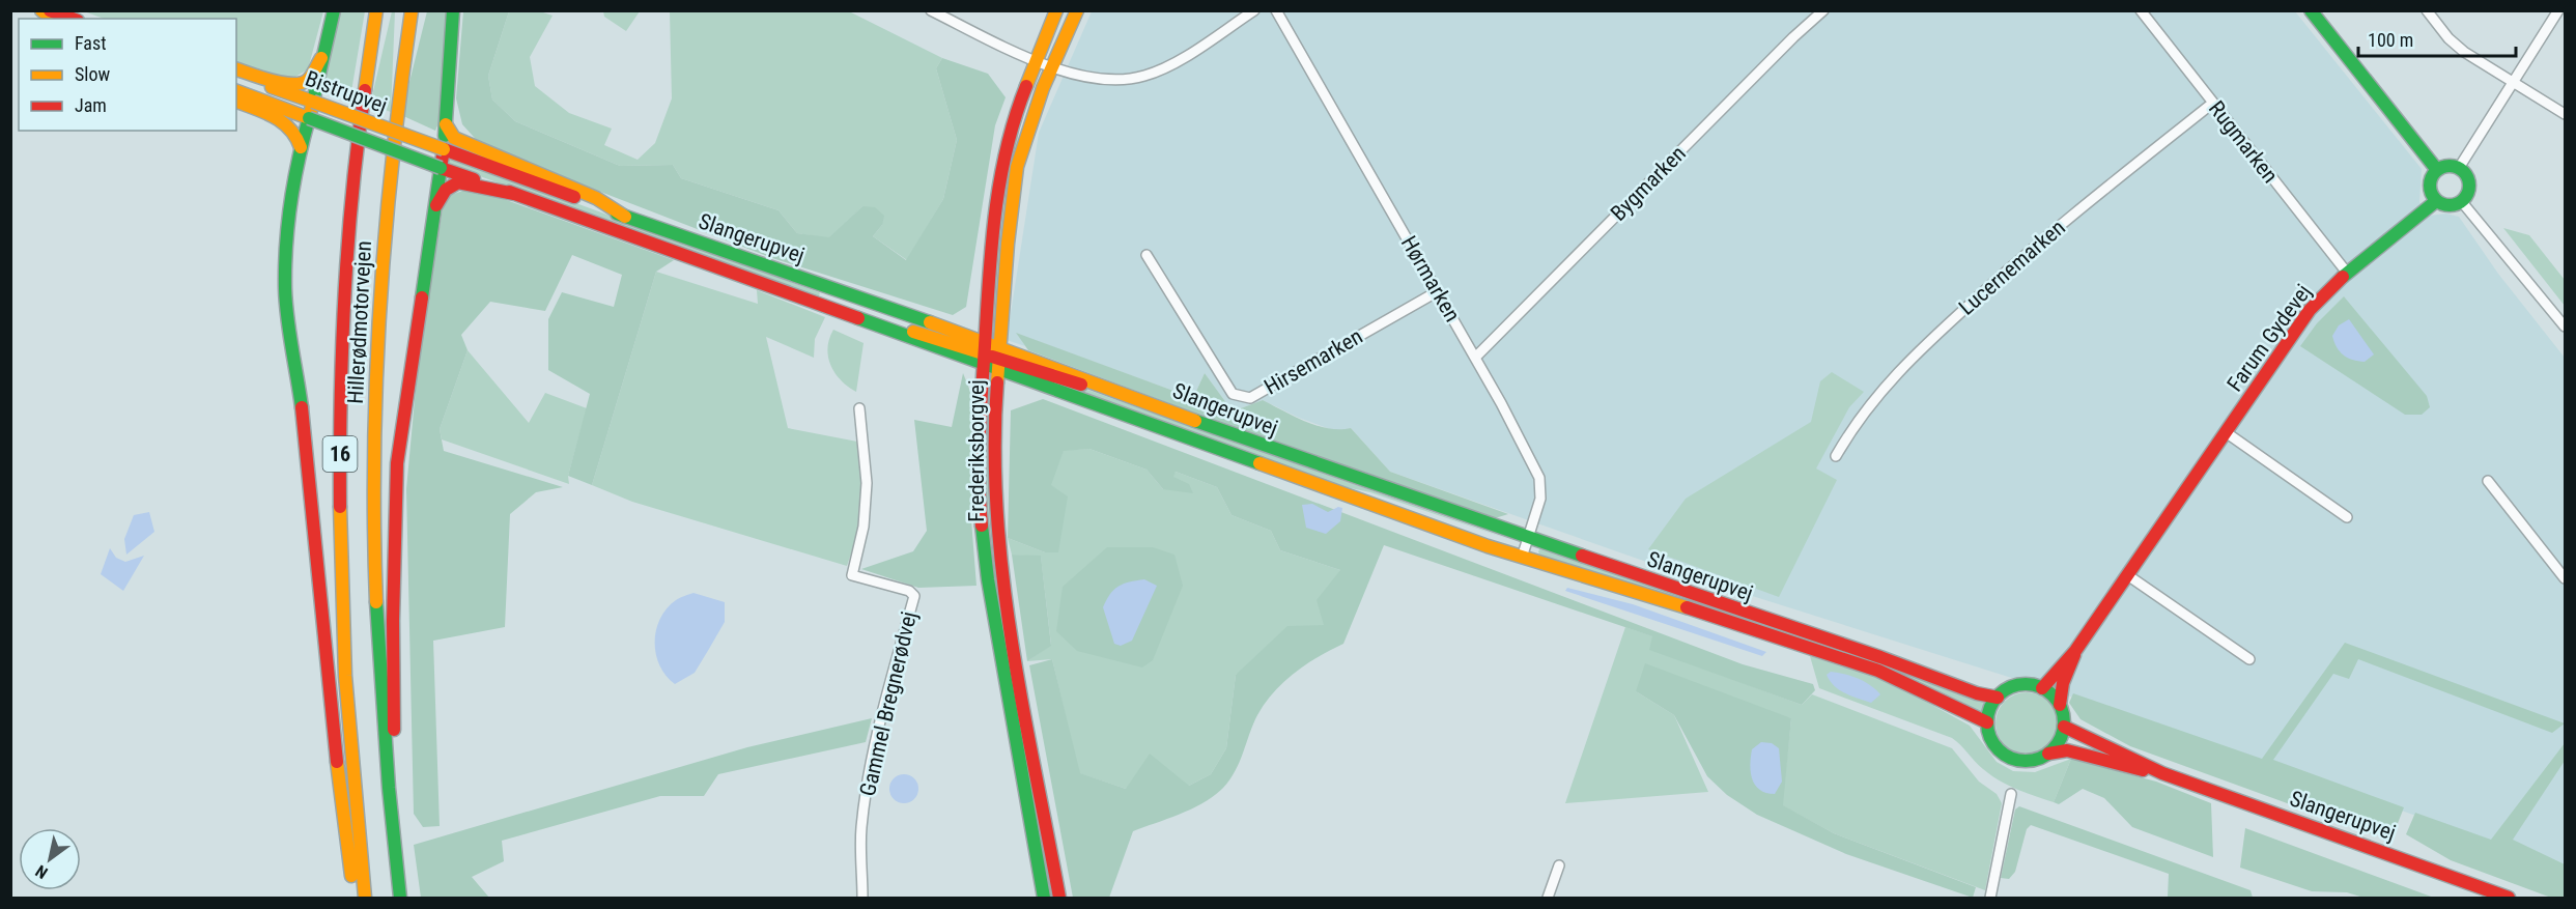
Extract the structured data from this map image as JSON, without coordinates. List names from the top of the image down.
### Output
{
  "streets": {
    "main road": [
      "Bistrupvej",
      "Slangerupvej",
      "Hillerødmotorvejen",
      "Farum Gydevej",
      "Frederiksborgvej",
      "16"
    ],
    "street": [
      "Rugmarken",
      "Bygmarken",
      "Lucernemarken",
      "Hørmarken",
      "Hirsemarken",
      "Gammel Bregnerødvej"
    ]
  },
  "crossings": [
    ["Bistrupvej", "Slangerupvej"],
    ["Rugmarken", "Lucernemarken"],
    ["Rugmarken", "Farum Gydevej"],
    ["Bygmarken", "Hørmarken"],
    ["Slangerupvej", "Hørmarken"],
    ["Slangerupvej", "Farum Gydevej"],
    ["Slangerupvej", "Frederiksborgvej"],
    ["Hørmarken", "Hirsemarken"]
  ],
  "legend": ["Fast", "Slow", "Jam"],
  "scale_bar": "100 m",
  "north": "bottom left"
}
